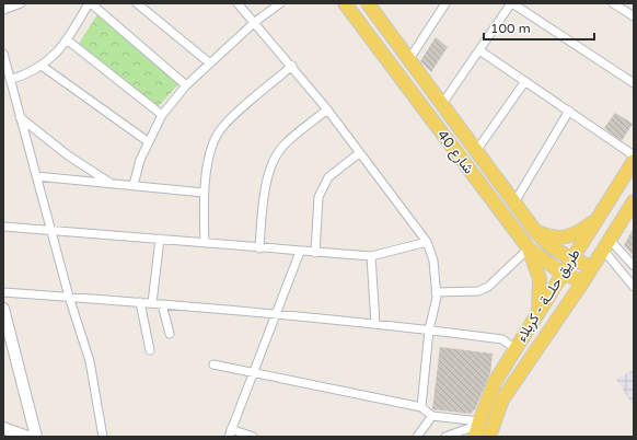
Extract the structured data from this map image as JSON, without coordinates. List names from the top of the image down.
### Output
{
  "streets": {
    "main road": ["شارع 40", "طريق حلــة - كربلاء"]
  },
  "crossings": [
    ["شارع 40", "طريق حلــة - كربلاء"]
  ],
  "scale_bar": "100 m"
}
